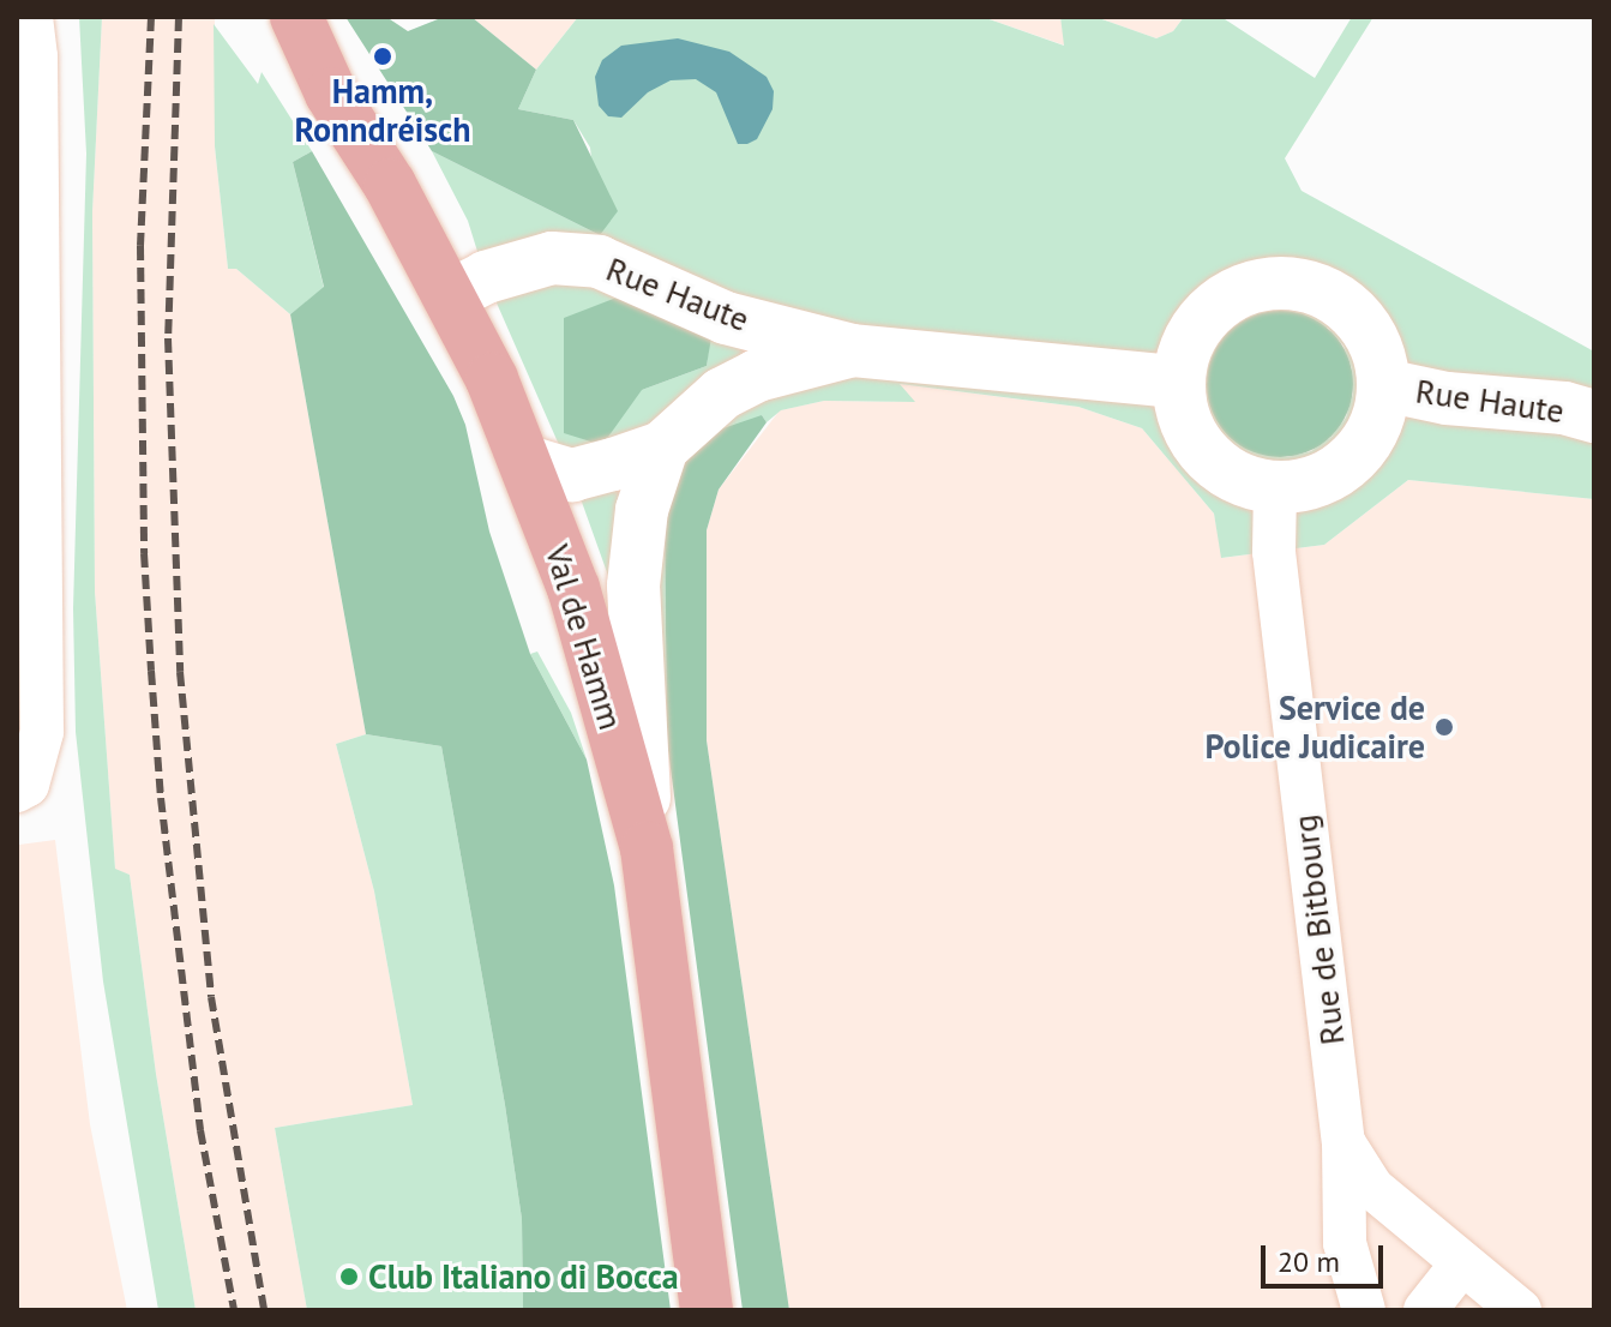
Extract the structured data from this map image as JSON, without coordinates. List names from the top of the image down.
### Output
{
  "streets": {
    "main road": ["Rue Haute", "Val de Hamm"],
    "street": ["Rue de Bitbourg"]
  },
  "crossings": [
    ["Rue Haute", "Val de Hamm"],
    ["Rue Haute", "Rue de Bitbourg"]
  ],
  "places": ["Hamm, Ronndréisch", "Service de Police Judicaire", "Club Italiano di Bocca"],
  "scale_bar": "20 m"
}
